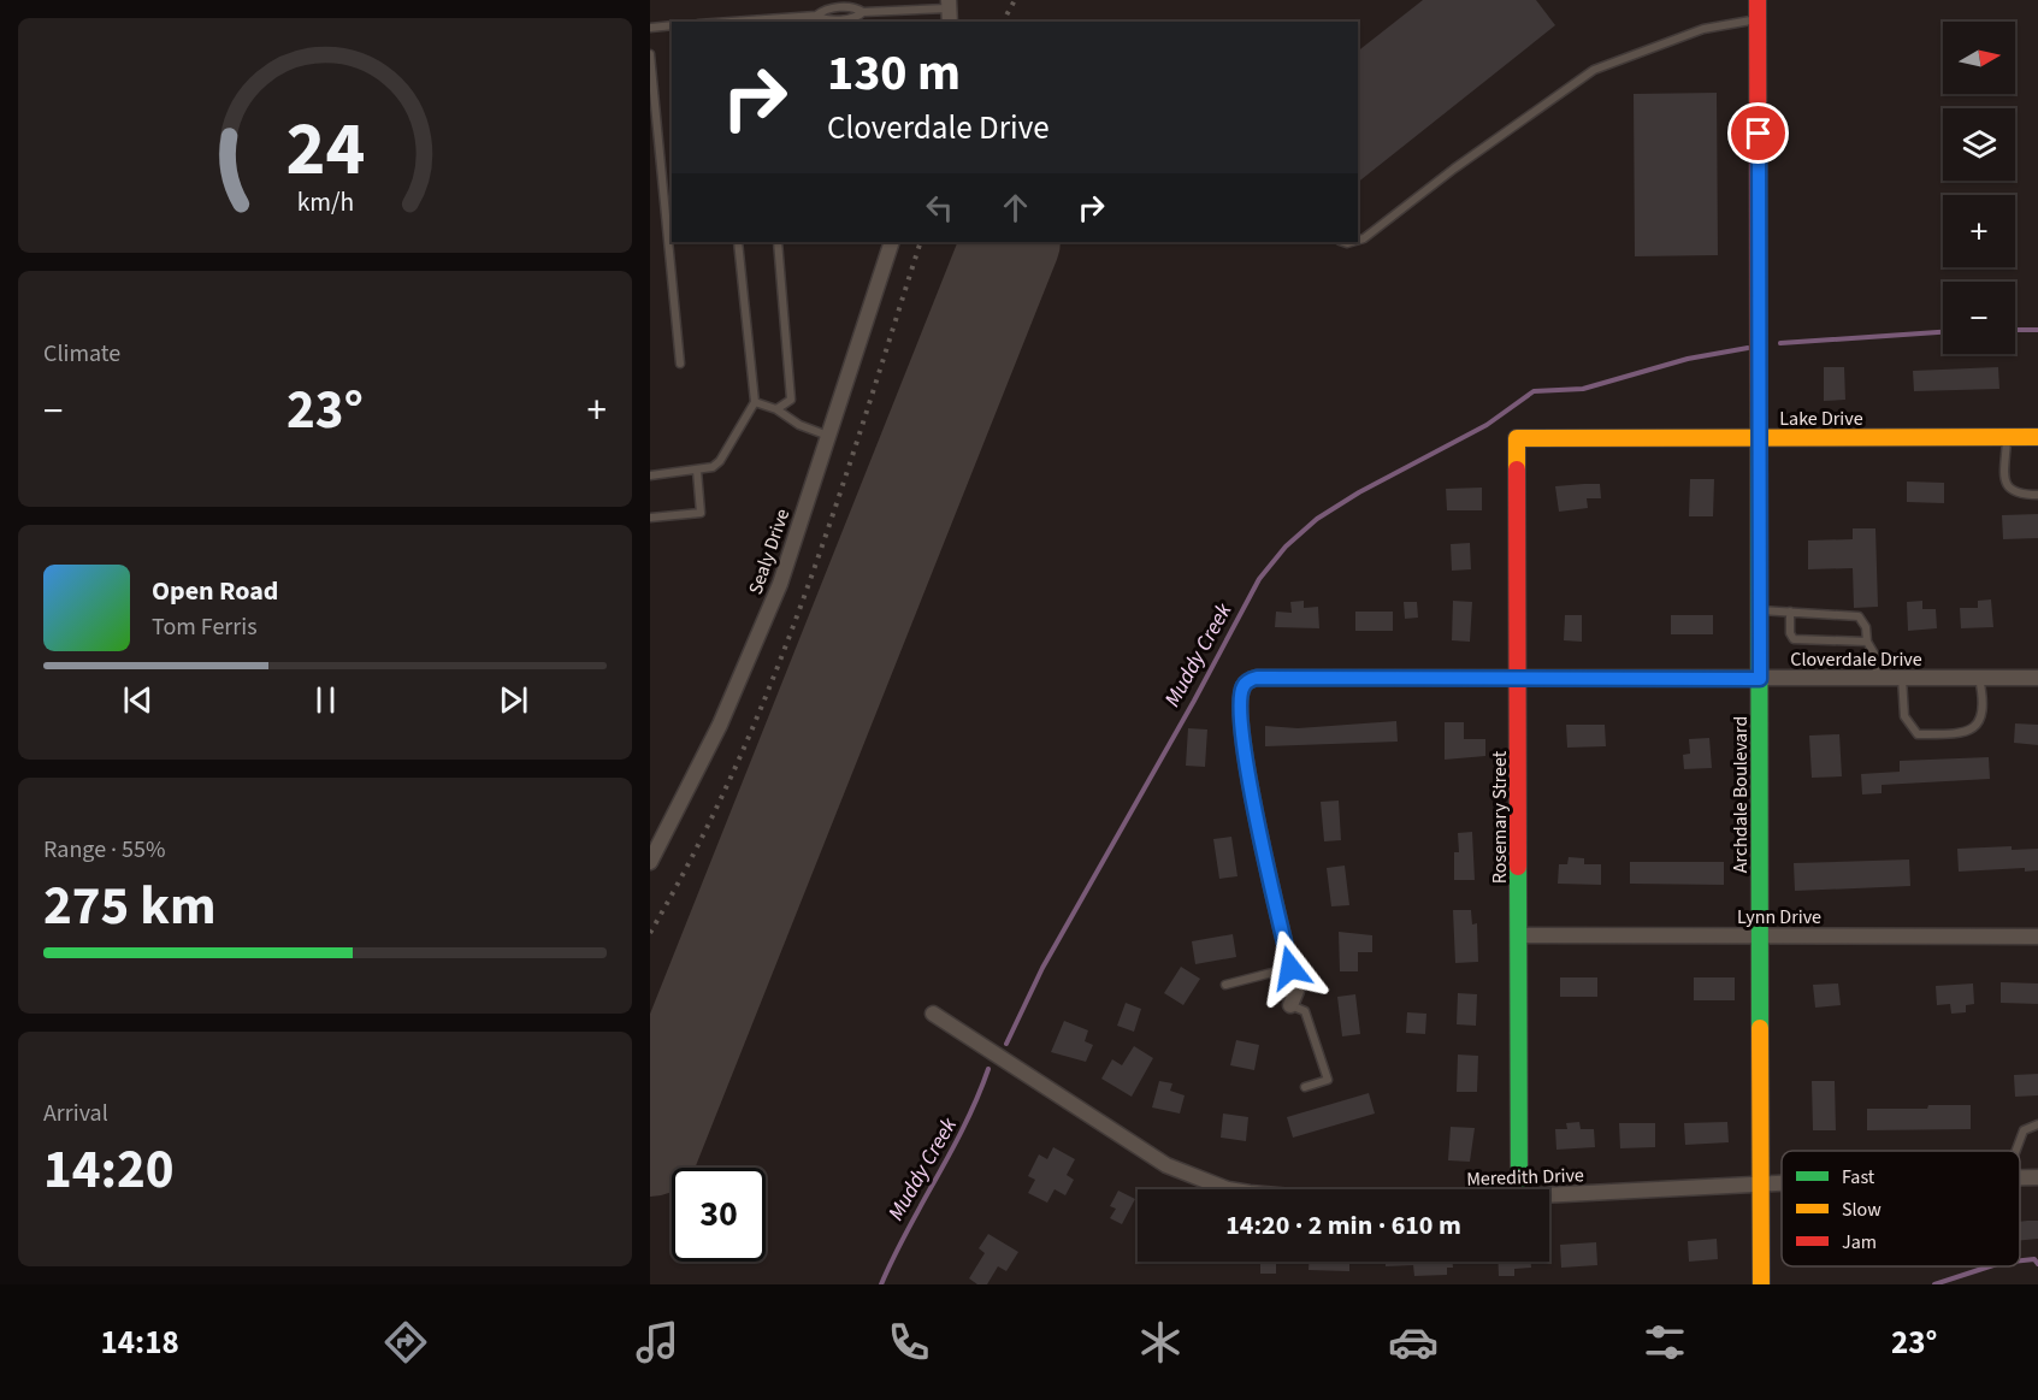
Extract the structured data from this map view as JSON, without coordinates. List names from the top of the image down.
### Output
{
  "streets": {
    "street": [
      "Lake Drive",
      "Sealy Drive",
      "Cloverdale Drive",
      "Archdale Boulevard",
      "Rosemary Street",
      "Lynn Drive",
      "Meredith Drive"
    ]
  },
  "crossings": [
    ["Lake Drive", "Archdale Boulevard"],
    ["Lake Drive", "Rosemary Street"],
    ["Cloverdale Drive", "Archdale Boulevard"],
    ["Cloverdale Drive", "Rosemary Street"],
    ["Archdale Boulevard", "Lynn Drive"],
    ["Archdale Boulevard", "Meredith Drive"],
    ["Rosemary Street", "Lynn Drive"]
  ],
  "water": ["Muddy Creek"],
  "legend": ["Fast", "Slow", "Jam"],
  "north": "right",
  "page": {
    "map_buttons": ["+", "−"],
    "turn": ["130 m", "Cloverdale Drive"],
    "tile": [
      "Climate",
      ["Range · 55%", "275 km"],
      ["Arrival", "14:20"]
    ],
    "heat": ["−", "23°", "+"],
    "song": ["Open Road", "Tom Ferris"],
    "limit": "30",
    "trip": "14:20 · 2 min · 610 m",
    "tabs": ["14:18", "23°"],
    "gauge": ["24", "km/h"]
  }
}
